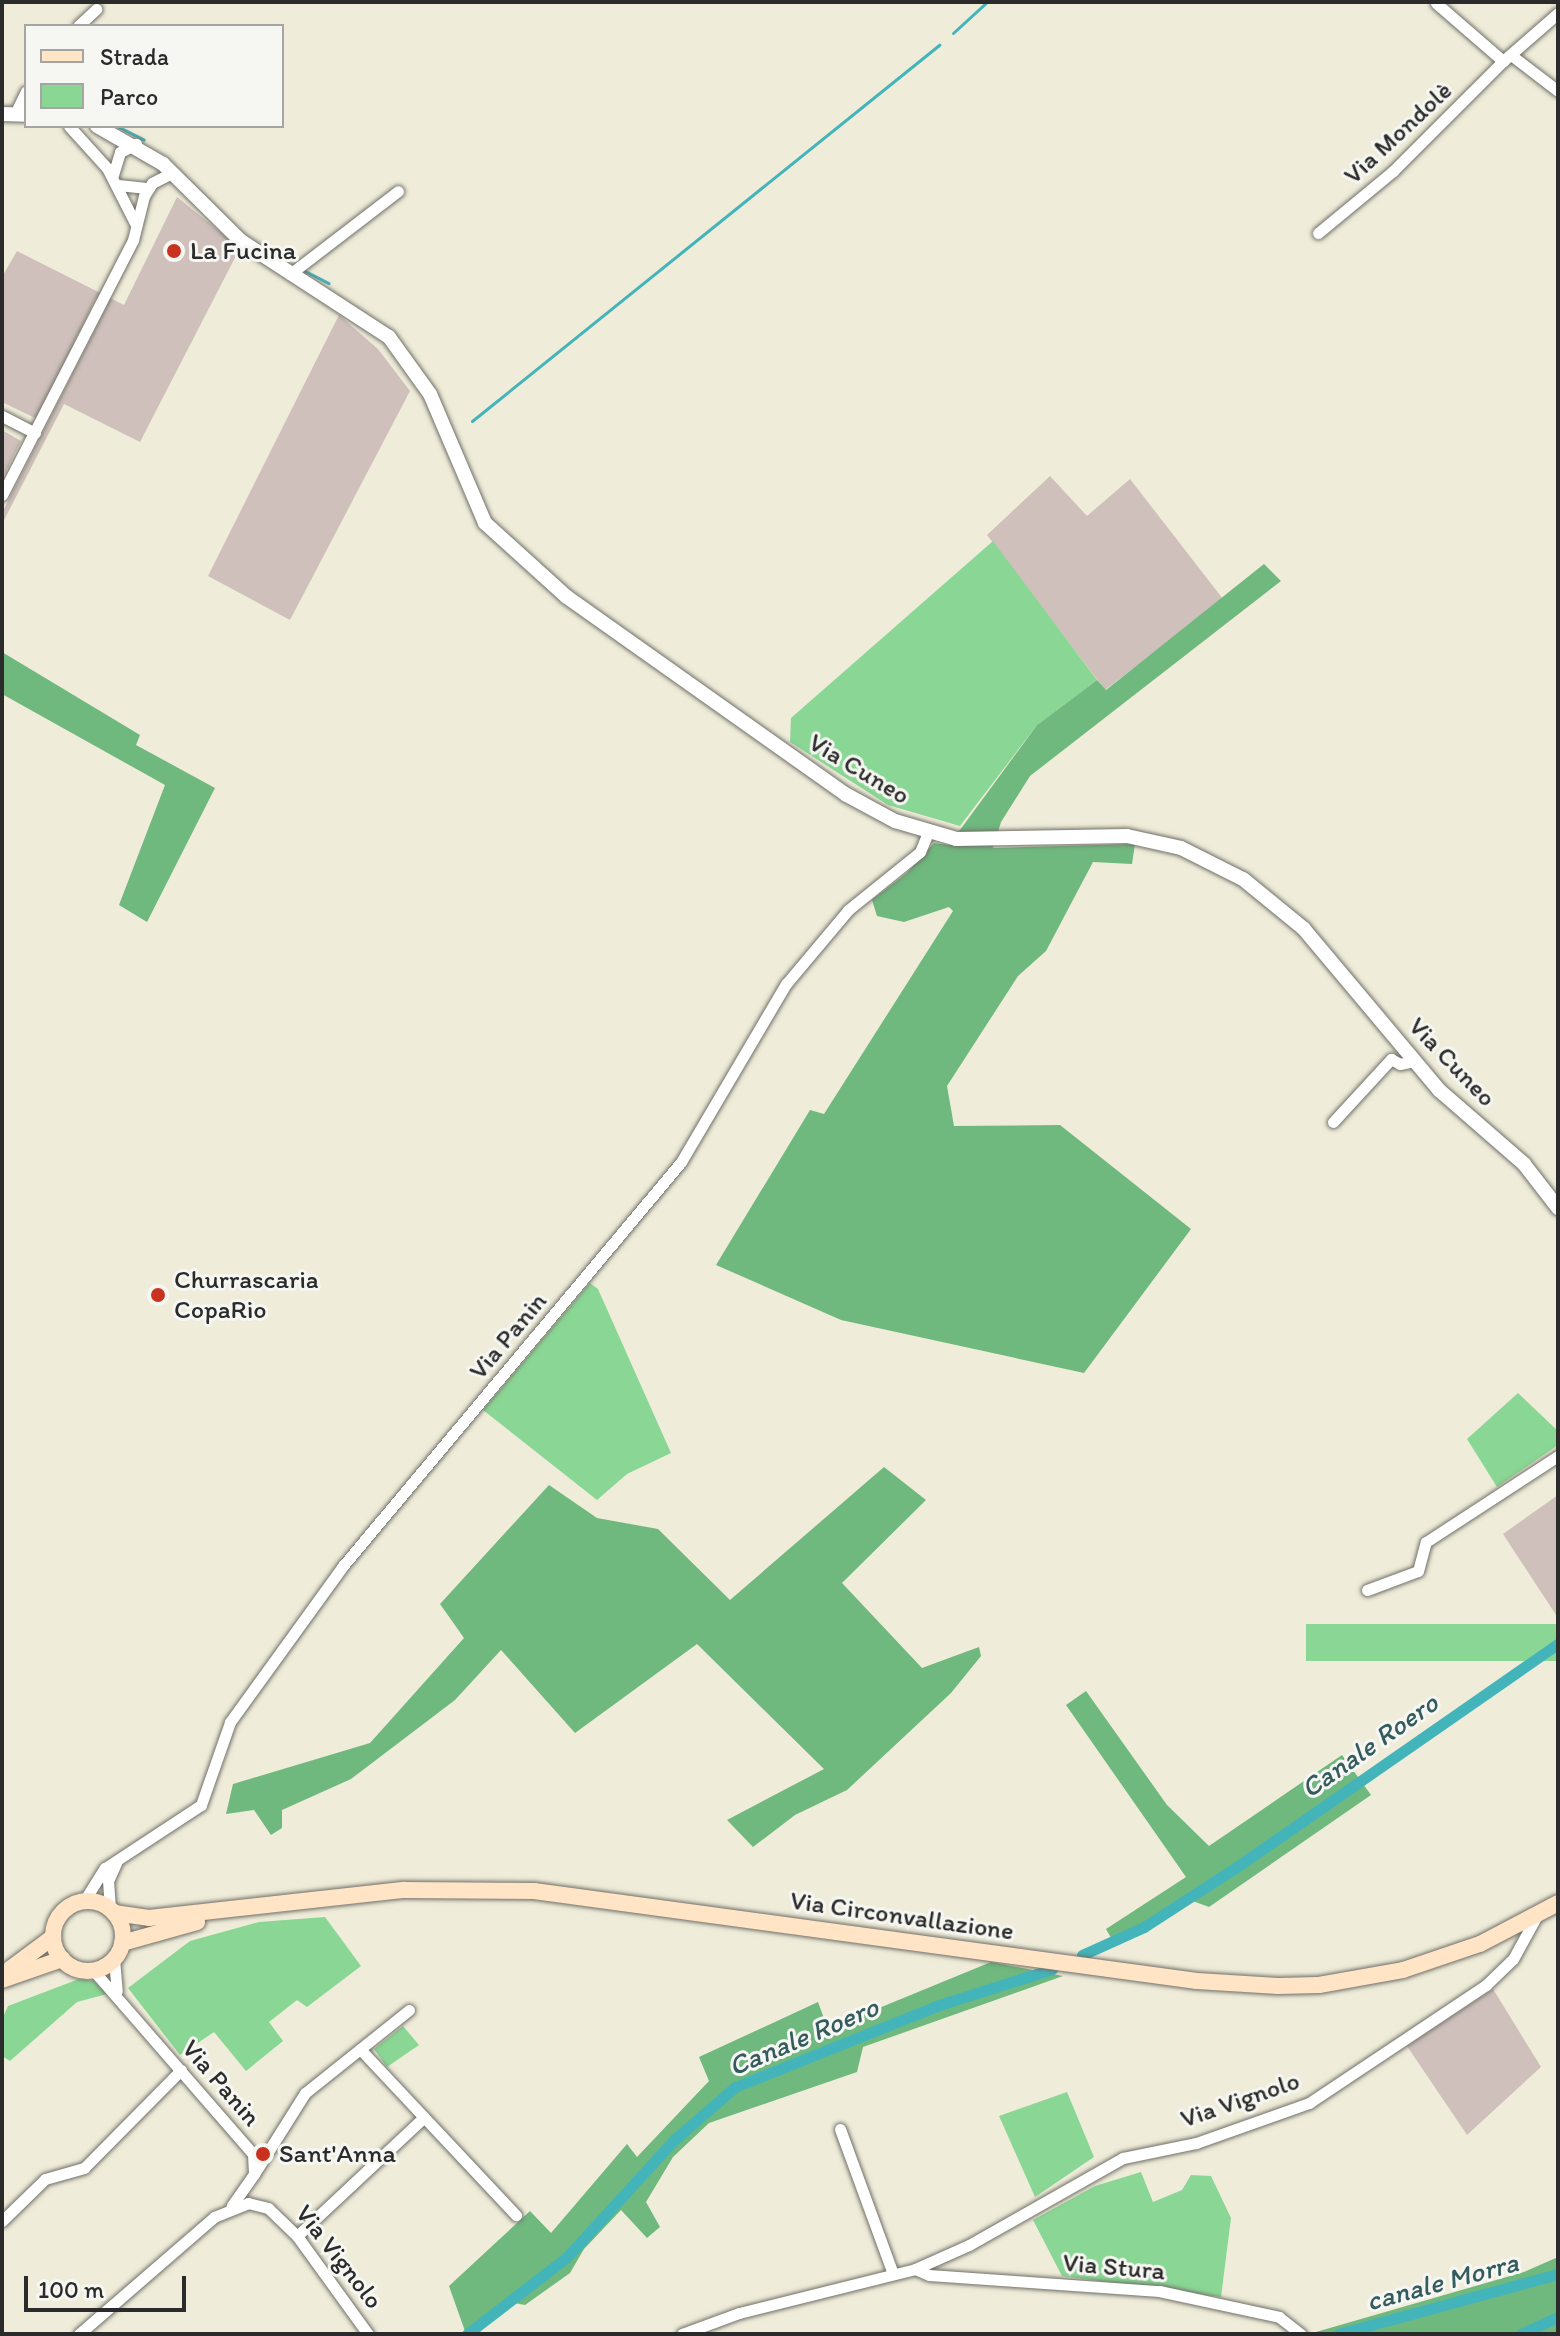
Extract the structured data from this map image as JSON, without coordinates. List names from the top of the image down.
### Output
{
  "streets": {
    "main road": ["Via Circonvallazione", "Via Vignolo"],
    "street": [
      "Via Mondolè",
      "Via Cuneo",
      "Via Panin",
      "Via Stura"
    ]
  },
  "crossings": [
    ["Via Cuneo", "Via Panin"],
    ["Via Panin", "Via Circonvallazione"],
    ["Via Circonvallazione", "Via Vignolo"],
    ["Via Vignolo", "Via Stura"]
  ],
  "water": ["Canale Roero", "canale Morra"],
  "places": ["La Fucina", "Churrascaria CopaRio", "Sant'Anna"],
  "legend": ["Strada", "Parco"],
  "scale_bar": "100 m"
}
